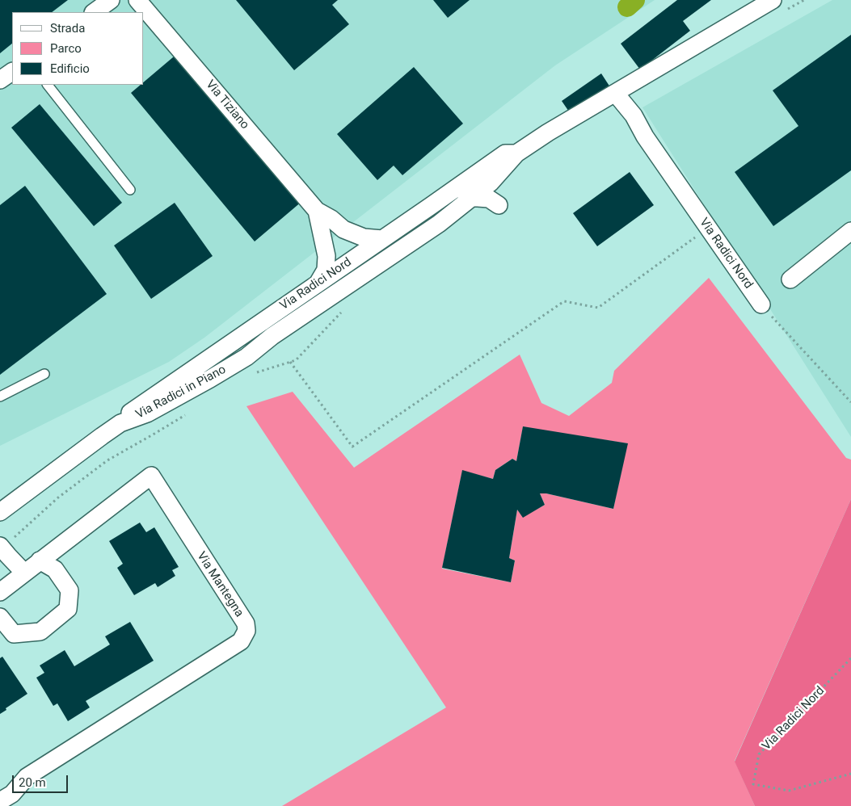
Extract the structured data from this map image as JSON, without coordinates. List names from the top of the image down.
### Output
{
  "streets": {
    "street": [
      "Via Tiziano",
      "Via Radici Nord",
      "Via Radici in Piano",
      "Via Mantegna"
    ]
  },
  "crossings": [
    ["Via Radici Nord", "Via Radici in Piano"]
  ],
  "legend": ["Strada", "Parco", "Edificio"],
  "scale_bar": "20 m"
}
